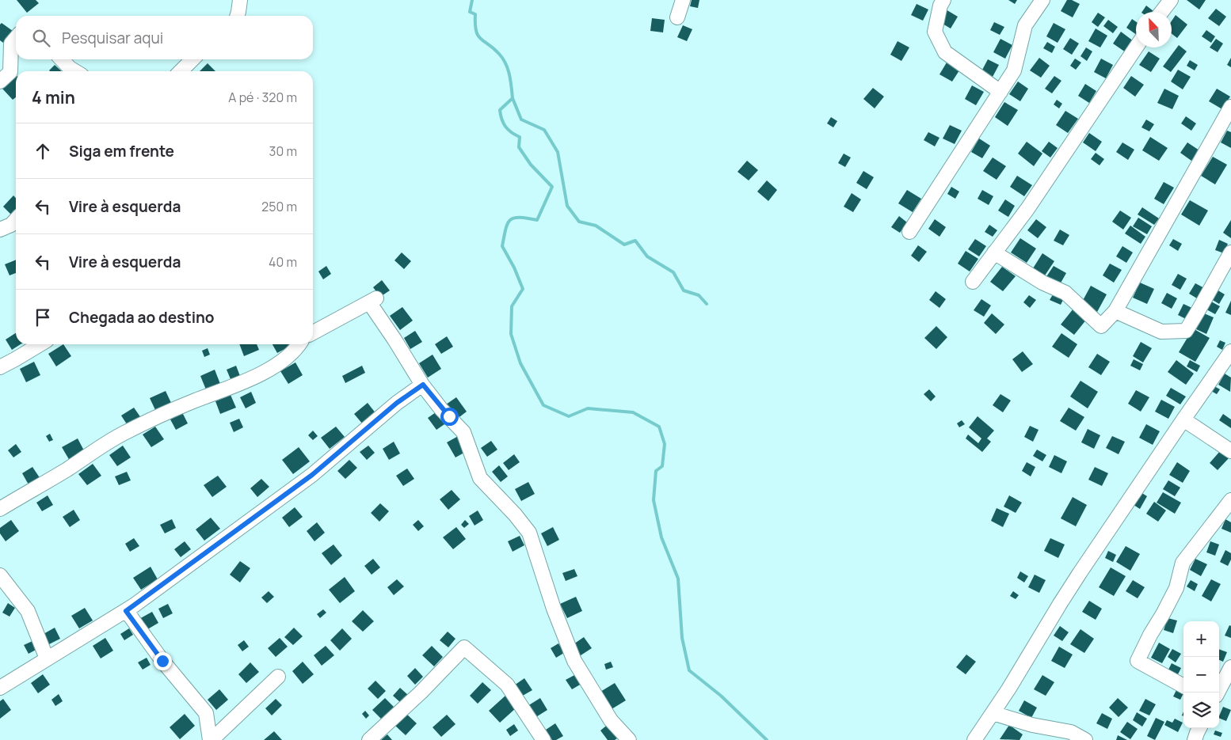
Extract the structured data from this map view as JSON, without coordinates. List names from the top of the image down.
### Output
{
  "north": "top left",
  "page": {
    "search": "Pesquisar aqui",
    "heading": ["4 min", "A pé · 320 m"],
    "list": [
      ["Siga em frente", "30 m"],
      ["Vire à esquerda", "250 m"],
      ["Vire à esquerda", "40 m"],
      "Chegada ao destino"
    ],
    "map_buttons": ["+", "−"]
  }
}
